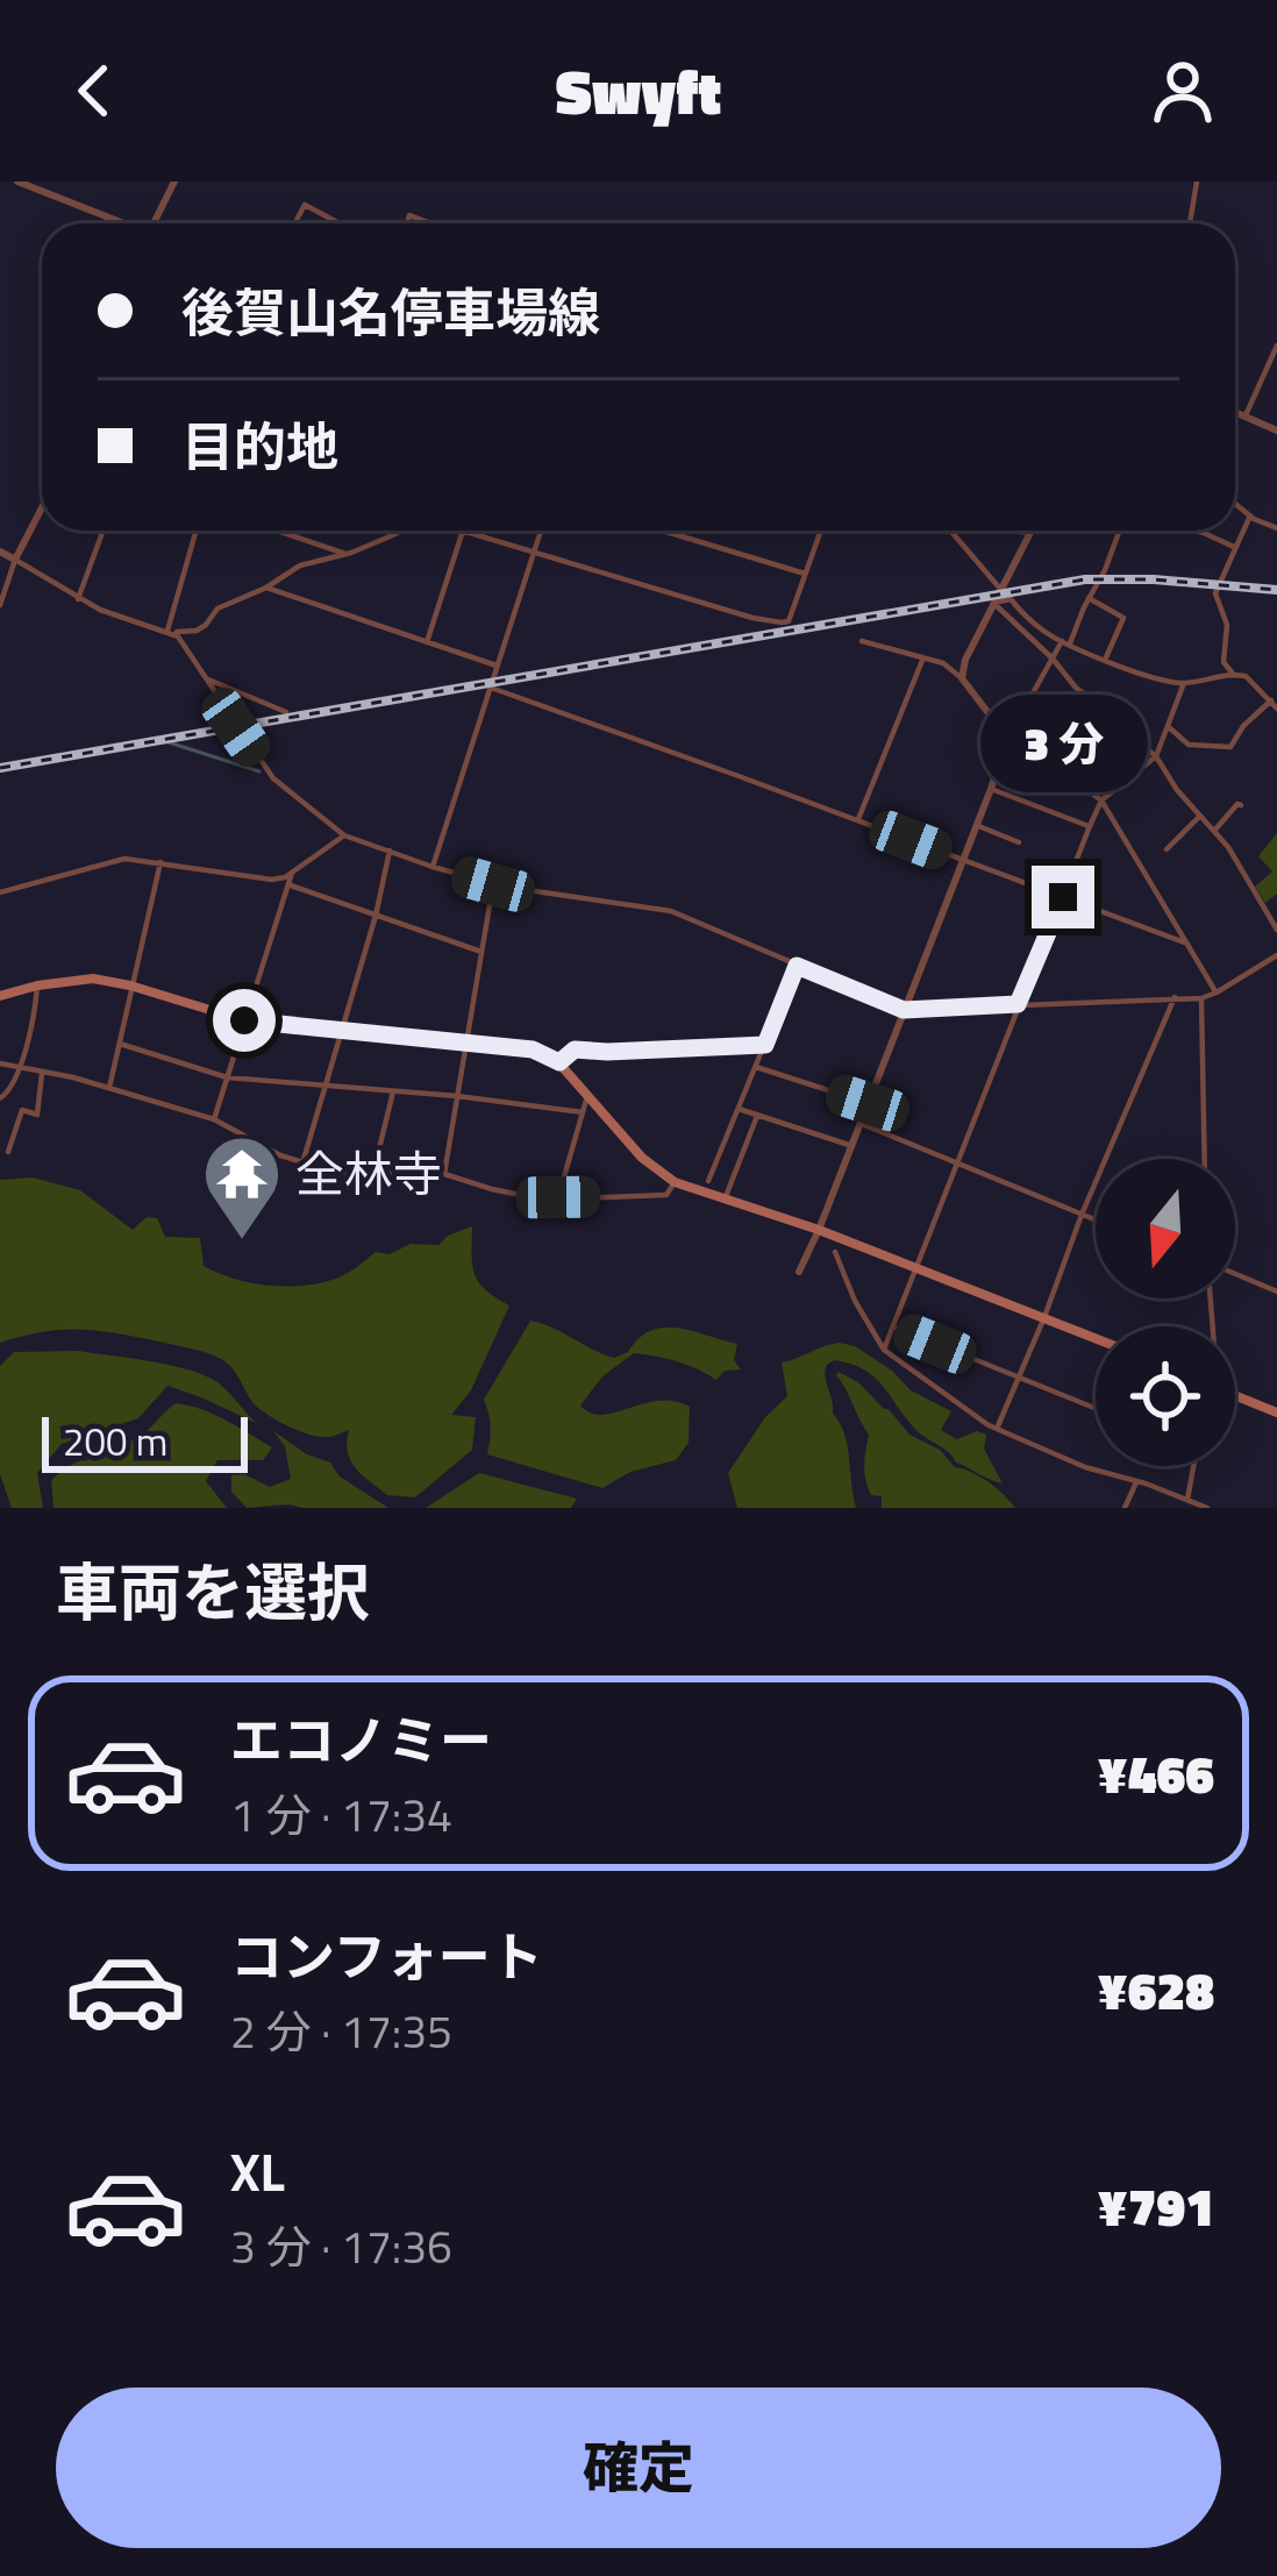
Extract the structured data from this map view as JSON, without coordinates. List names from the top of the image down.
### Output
{
  "places": {
    "temple": ["全林寺"]
  },
  "scale_bar": "200 m",
  "north": "bottom",
  "page": {
    "header": "Swyft",
    "banner": ["後賀山名停車場線", "目的地"],
    "bubble": "3 分",
    "scale": "200 m",
    "heading": "車両を選択",
    "list": [
      {
        "name": "エコノミー",
        "note": "1 分 · 17:34",
        "value": "¥466"
      },
      {
        "name": "コンフォート",
        "note": "2 分 · 17:35",
        "value": "¥628"
      },
      {
        "name": "XL",
        "note": "3 分 · 17:36",
        "value": "¥791"
      }
    ],
    "buttons": "確定"
  }
}
